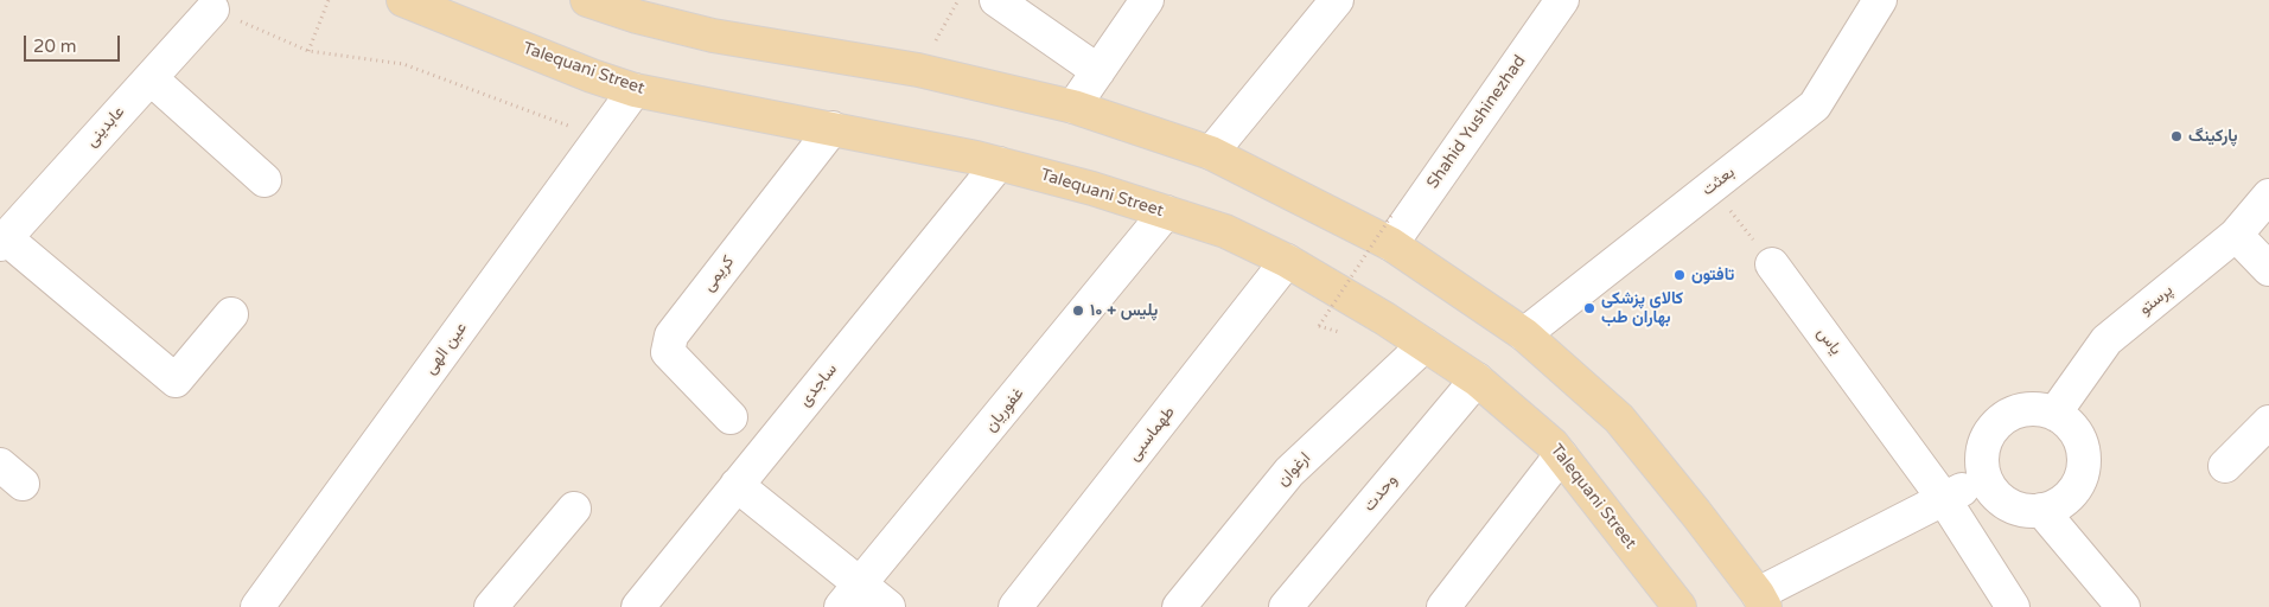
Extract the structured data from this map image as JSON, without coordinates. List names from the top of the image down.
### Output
{
  "streets": {
    "main road": ["Talequani Street"],
    "street": [
      "Shahid Yushinezhad",
      "عابدینی",
      "بعثت",
      "کریمی",
      "پرستو",
      "یاس",
      "عین الهی",
      "ساجدی",
      "غفوریان",
      "طهماسبی",
      "ارغوان",
      "وحدت"
    ]
  },
  "crossings": [
    ["Talequani Street", "کریمی"],
    ["Talequani Street", "عین الهی"],
    ["Talequani Street", "ساجدی"],
    ["Talequani Street", "غفوریان"],
    ["Talequani Street", "طهماسبی"],
    ["Talequani Street", "ارغوان"],
    ["Talequani Street", "وحدت"]
  ],
  "places": [
    "پارکینگ",
    "تافتون",
    "کالای پزشکی بهاران طب",
    "پلیس + ۱۰"
  ],
  "scale_bar": "20 m"
}
